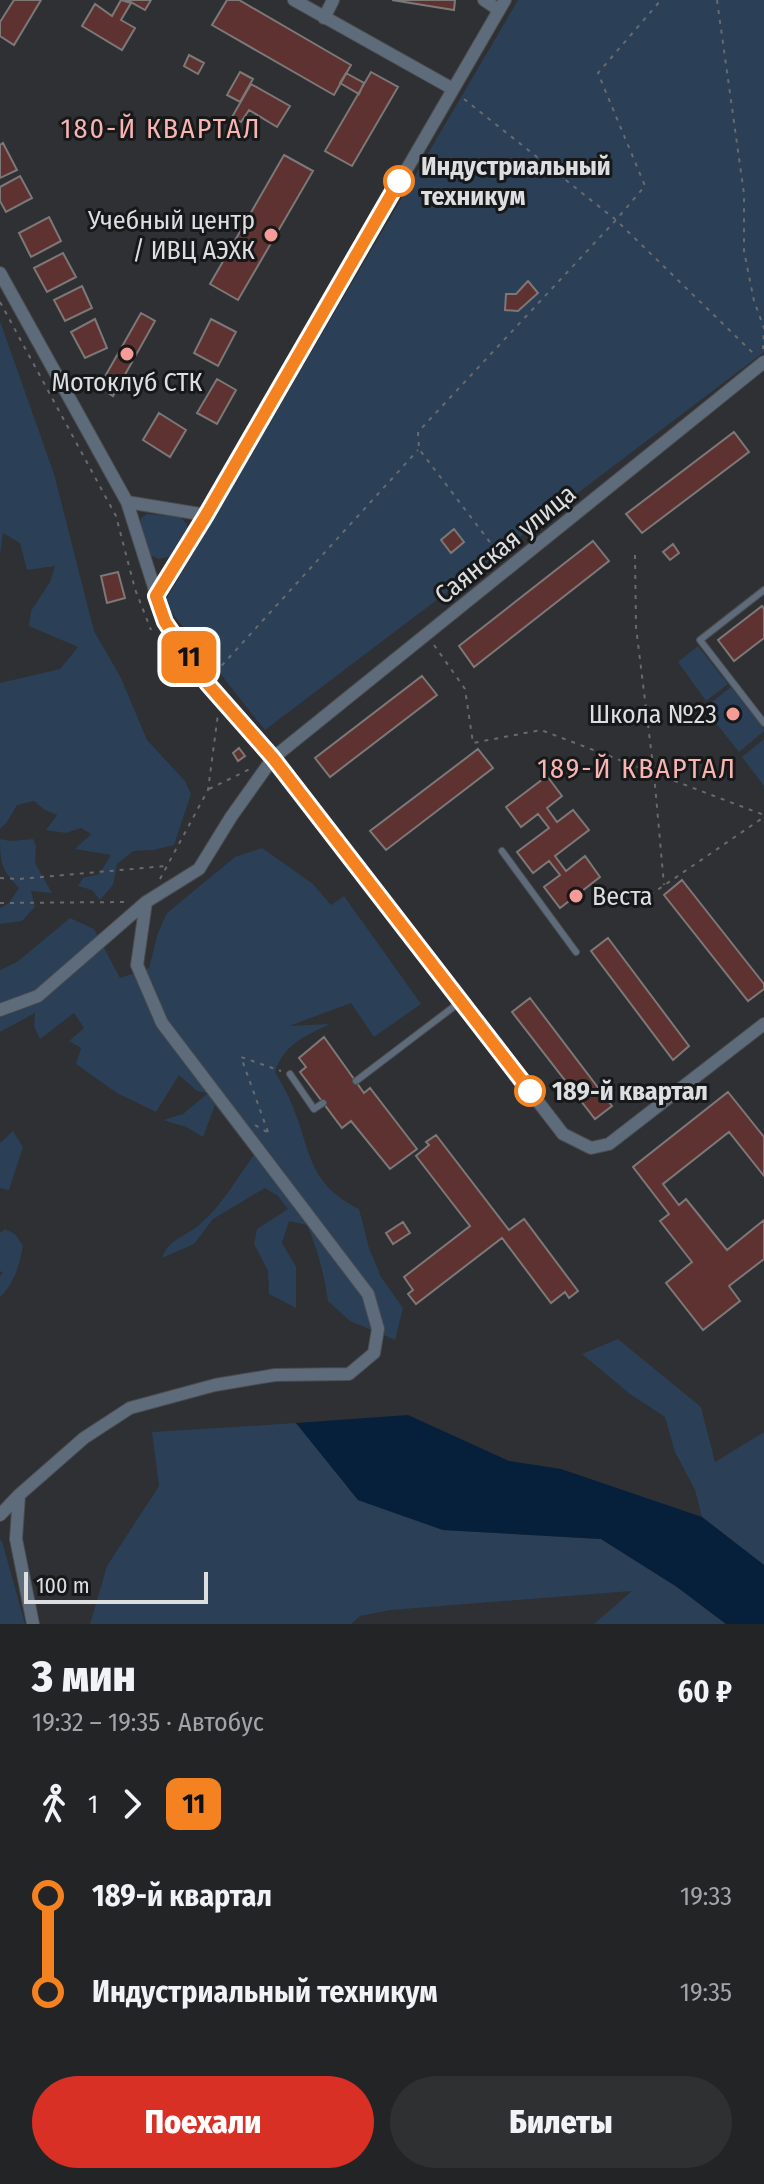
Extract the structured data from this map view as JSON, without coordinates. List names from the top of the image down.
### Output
{
  "streets": {
    "street": ["Саянская улица"]
  },
  "districts": ["180-Й КВАРТАЛ", "189-Й КВАРТАЛ"],
  "places": [
    "Индустриальный техникум",
    "Учебный центр / ИВЦ АЭХК",
    "Мотоклуб СТК",
    "Школа №23",
    "Веста",
    "189-й квартал"
  ],
  "lines": ["bus line 11"],
  "scale_bar": "100 m",
  "page": {
    "on_map": "11",
    "scale": "100 m",
    "heading": ["3 мин", "19:32 – 19:35 · Автобус", "60 ₽"],
    "legs": ["1", "11"],
    "list": [
      {
        "name": "189-й квартал",
        "value": "19:33"
      },
      {
        "name": "Индустриальный техникум",
        "value": "19:35"
      }
    ],
    "buttons": ["Поехали", "Билеты"]
  }
}
